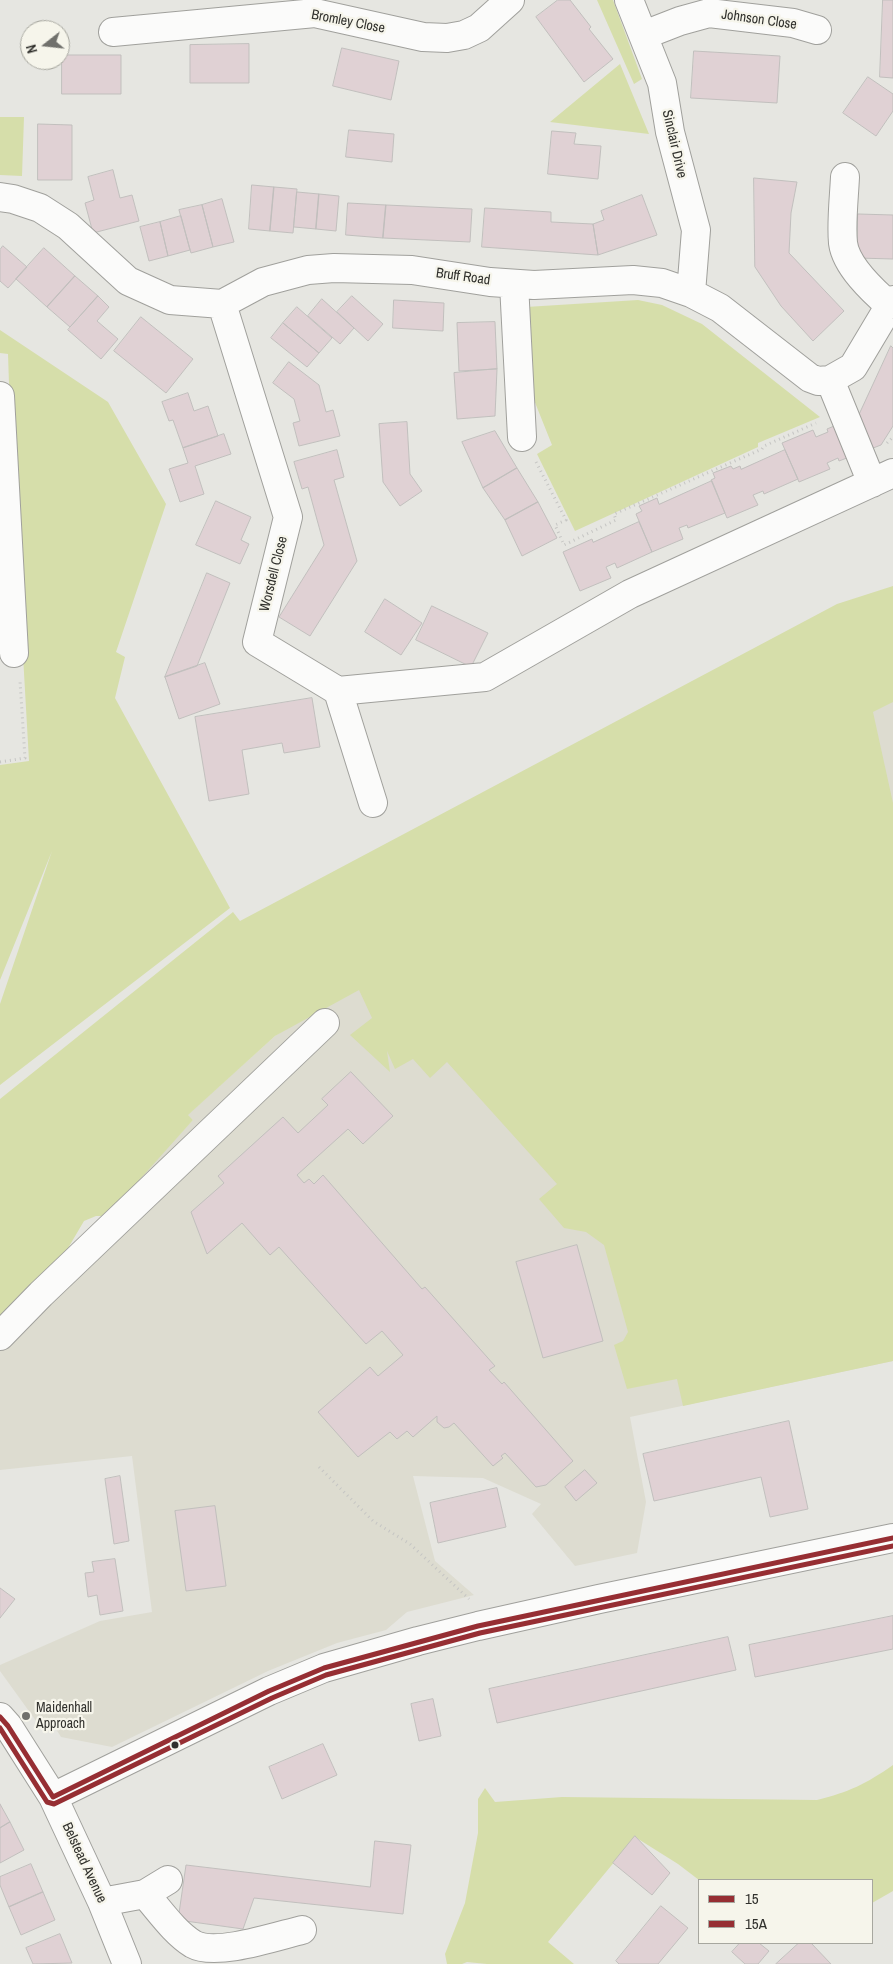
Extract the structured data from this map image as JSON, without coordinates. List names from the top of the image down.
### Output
{
  "streets": {
    "street": [
      "Johnson Close",
      "Bromley Close",
      "Sinclair Drive",
      "Bruff Road",
      "Worsdell Close",
      "Belstead Avenue"
    ]
  },
  "crossings": [
    ["Johnson Close", "Sinclair Drive"],
    ["Sinclair Drive", "Bruff Road"],
    ["Bruff Road", "Worsdell Close"]
  ],
  "places": ["Maidenhall Approach"],
  "lines": ["transit line 15", "transit line 15A"],
  "legend": ["15", "15A"],
  "north": "left"
}
